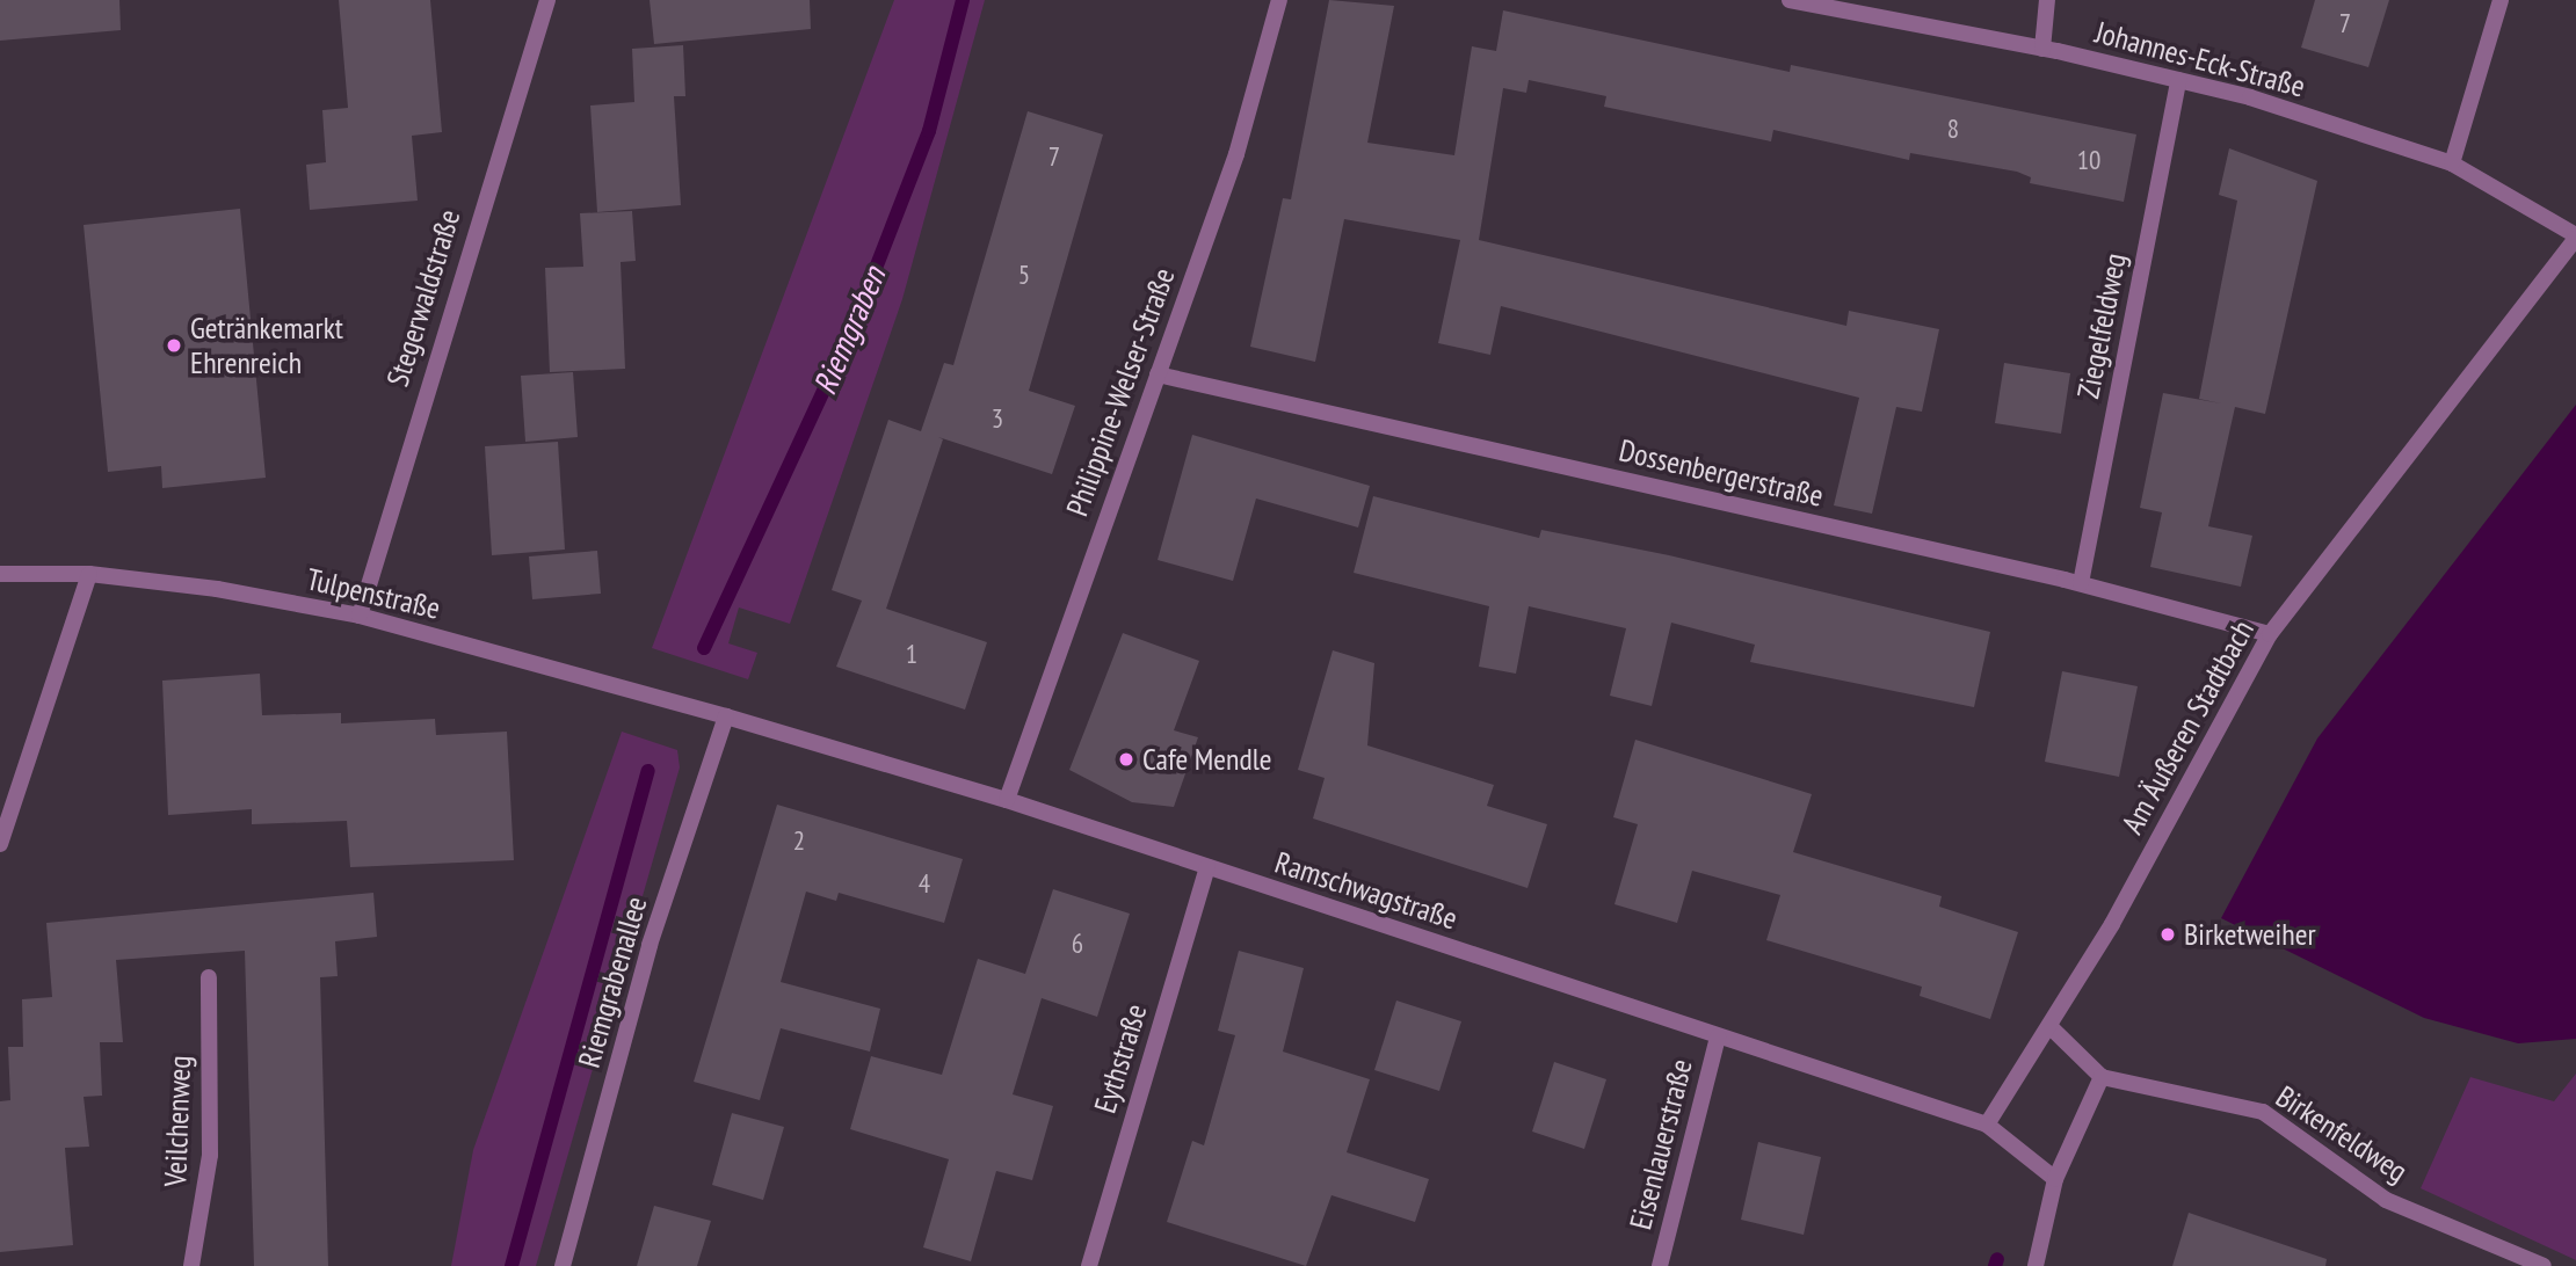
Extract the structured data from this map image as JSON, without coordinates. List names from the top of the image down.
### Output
{
  "streets": {
    "street": [
      "Johannes-Eck-Straße",
      "Stegerwaldstraße",
      "Ziegelfeldweg",
      "Philippine-Welser-Straße",
      "Dossenbergerstraße",
      "Tulpenstraße",
      "Am Äußeren Stadtbach",
      "Ramschwagstraße",
      "Riemgrabenallee",
      "Eythstraße",
      "Veilchenweg",
      "Birkenfeldweg",
      "Eisenlauerstraße"
    ]
  },
  "crossings": [
    ["Johannes-Eck-Straße", "Ziegelfeldweg"],
    ["Johannes-Eck-Straße", "Am Äußeren Stadtbach"],
    ["Stegerwaldstraße", "Tulpenstraße"],
    ["Ziegelfeldweg", "Dossenbergerstraße"],
    ["Philippine-Welser-Straße", "Dossenbergerstraße"],
    ["Philippine-Welser-Straße", "Ramschwagstraße"],
    ["Dossenbergerstraße", "Am Äußeren Stadtbach"],
    ["Tulpenstraße", "Ramschwagstraße"],
    ["Tulpenstraße", "Riemgrabenallee"],
    ["Am Äußeren Stadtbach", "Ramschwagstraße"],
    ["Ramschwagstraße", "Riemgrabenallee"],
    ["Ramschwagstraße", "Eythstraße"],
    ["Ramschwagstraße", "Eisenlauerstraße"]
  ],
  "water": ["Riemgraben"],
  "places": ["Getränkemarkt Ehrenreich", "Cafe Mendle", "Birketweiher"],
  "house_numbers": [
    "7",
    "8",
    "7",
    "10",
    "5",
    "3",
    "1",
    "2",
    "4",
    "6"
  ]
}
